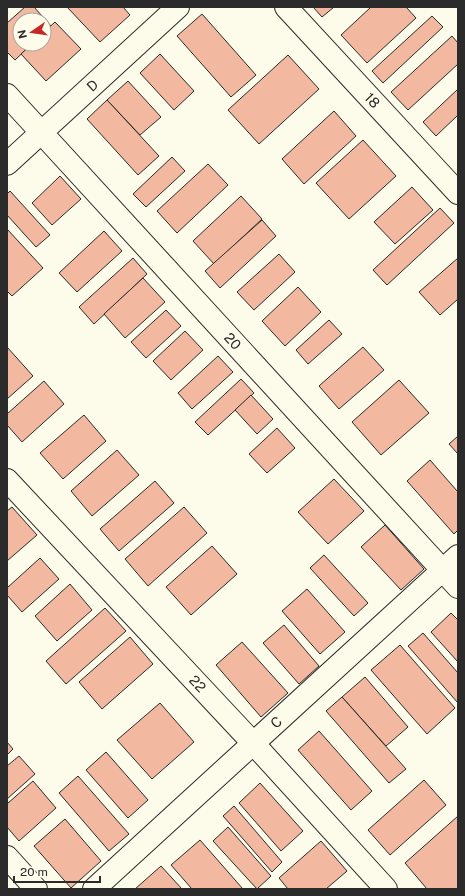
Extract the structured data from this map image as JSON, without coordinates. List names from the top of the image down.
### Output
{
  "streets": {
    "street": [
      "D",
      "18",
      "20",
      "22",
      "C"
    ]
  },
  "crossings": [
    ["D", "20"],
    ["20", "C"],
    ["22", "C"]
  ],
  "scale_bar": "20 m",
  "north": "left"
}
